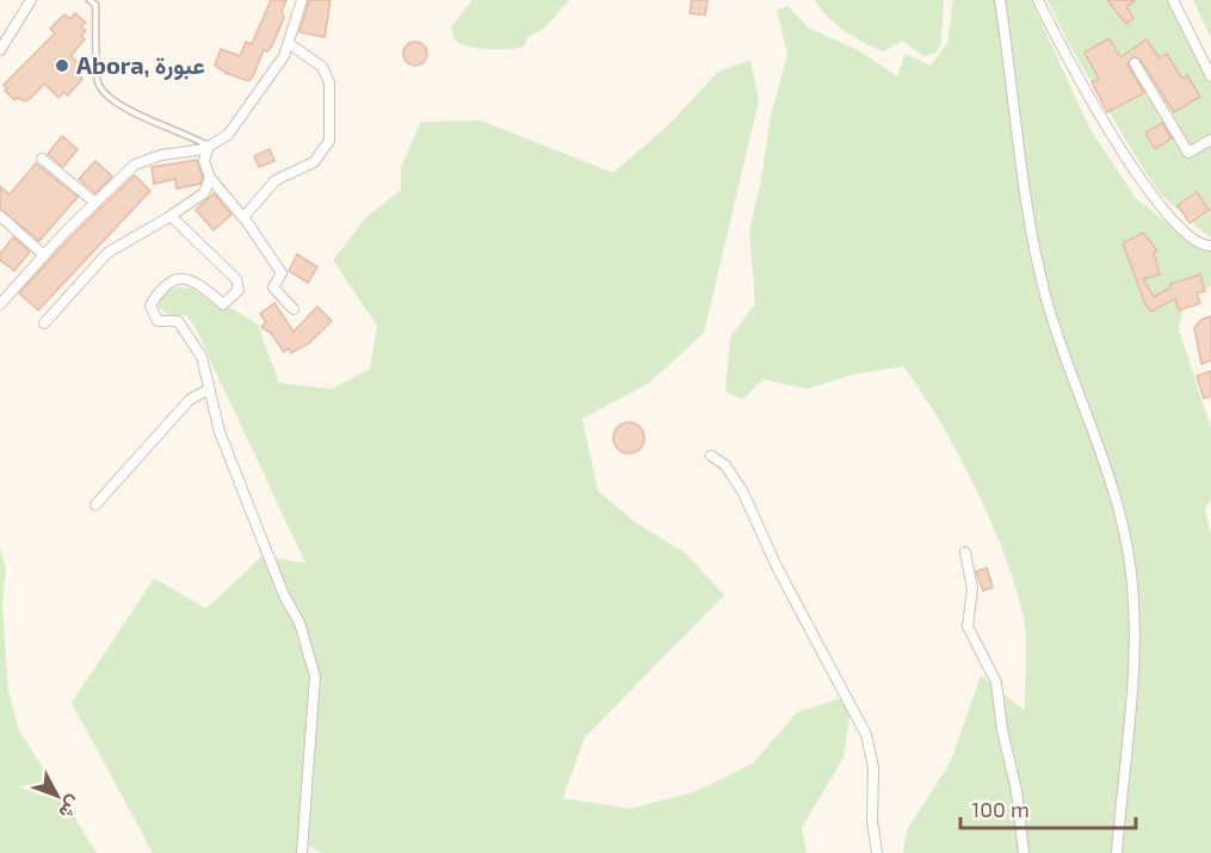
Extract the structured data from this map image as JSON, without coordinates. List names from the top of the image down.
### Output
{
  "places": ["Abora, عبورة"],
  "scale_bar": "100 m",
  "north": "bottom right"
}
